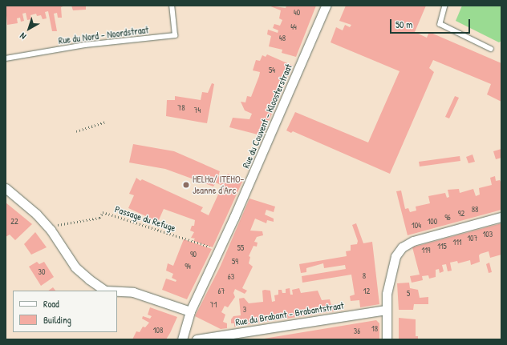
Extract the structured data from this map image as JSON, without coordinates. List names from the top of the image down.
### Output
{
  "streets": {
    "street": ["Rue du Couvent - Kloosterstraat", "Rue du Brabant - Brabantstraat"],
    "lane": ["Rue du Nord - Noordstraat"],
    "path": ["Passage du Refuge"]
  },
  "crossings": [
    ["Rue du Couvent - Kloosterstraat", "Passage du Refuge"]
  ],
  "places": ["HELHa/ ITEHO- Jeanne d'Arc"],
  "house_numbers": [
    "40",
    "44",
    "48",
    "54",
    "78",
    "74",
    "88",
    "92",
    "96",
    "22",
    "100",
    "104",
    "103",
    "107",
    "111",
    "115",
    "55",
    "119",
    "90",
    "59",
    "94",
    "30",
    "8",
    "63",
    "67",
    "12",
    "5",
    "71",
    "3",
    "18",
    "108",
    "36"
  ],
  "legend": ["Road", "Building"],
  "scale_bar": "50 m",
  "north": "bottom left"
}
